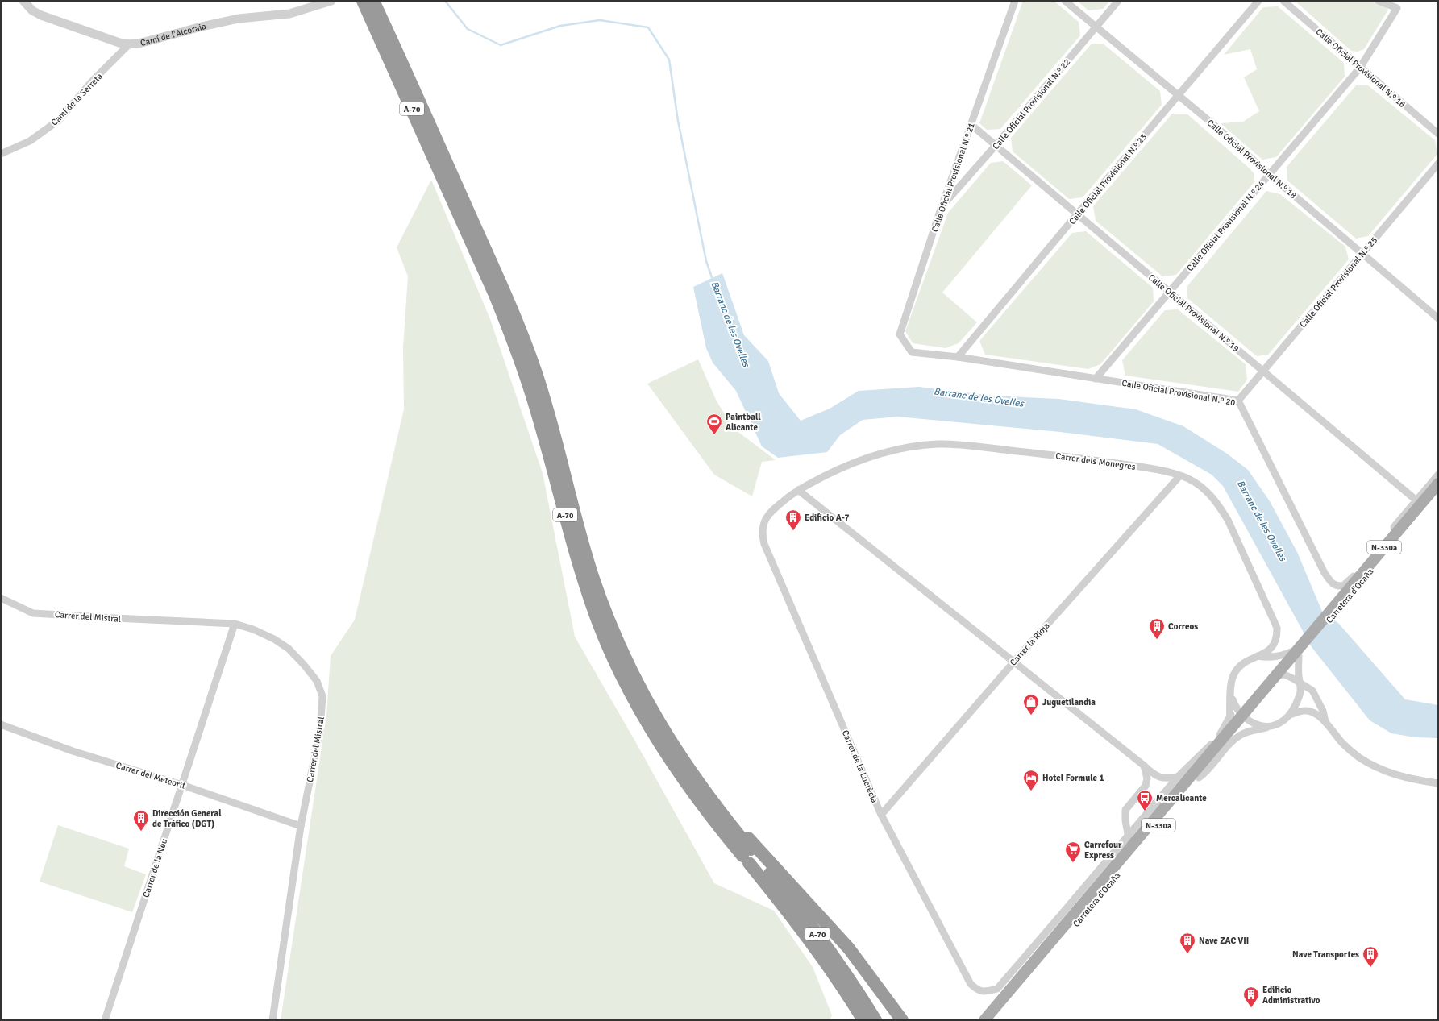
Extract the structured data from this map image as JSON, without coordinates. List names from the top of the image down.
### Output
{
  "streets": {
    "highway": ["A-70"],
    "main road": ["N-330a", "Carretera d'Ocaña"],
    "street": [
      "Camí de l'Alcoraia",
      "Calle Oficial Provisional N.º 16",
      "Camí de la Serreta",
      "Calle Oficial Provisional N.º 22",
      "Calle Oficial Provisional N.º 18",
      "Calle Oficial Provisional N.º 21",
      "Calle Oficial Provisional N.º 23",
      "Calle Oficial Provisional N.º 24",
      "Calle Oficial Provisional N.º 25",
      "Calle Oficial Provisional N.º 19",
      "Calle Oficial Provisional N.º 20",
      "Carrer dels Monegres",
      "Carrer del Mistral",
      "Carrer la Rioja",
      "Carrer de la Lucrècia",
      "Carrer del Meteorit",
      "Carrer de la Neu"
    ]
  },
  "crossings": [
    ["Camí de l'Alcoraia", "Camí de la Serreta"],
    ["Calle Oficial Provisional N.º 16", "Calle Oficial Provisional N.º 24"],
    ["Calle Oficial Provisional N.º 22", "Calle Oficial Provisional N.º 18"],
    ["Calle Oficial Provisional N.º 22", "Calle Oficial Provisional N.º 21"],
    ["Calle Oficial Provisional N.º 22", "Calle Oficial Provisional N.º 19"],
    ["Calle Oficial Provisional N.º 18", "Calle Oficial Provisional N.º 23"],
    ["Calle Oficial Provisional N.º 18", "Calle Oficial Provisional N.º 24"],
    ["Calle Oficial Provisional N.º 18", "Calle Oficial Provisional N.º 25"],
    ["Calle Oficial Provisional N.º 21", "Calle Oficial Provisional N.º 19"],
    ["Calle Oficial Provisional N.º 21", "Calle Oficial Provisional N.º 20"],
    ["Calle Oficial Provisional N.º 23", "Calle Oficial Provisional N.º 19"],
    ["Calle Oficial Provisional N.º 23", "Calle Oficial Provisional N.º 20"],
    ["Calle Oficial Provisional N.º 24", "Calle Oficial Provisional N.º 19"],
    ["Calle Oficial Provisional N.º 24", "Calle Oficial Provisional N.º 20"],
    ["Calle Oficial Provisional N.º 25", "Calle Oficial Provisional N.º 19"],
    ["Calle Oficial Provisional N.º 25", "Calle Oficial Provisional N.º 20"],
    ["Calle Oficial Provisional N.º 19", "Carretera d'Ocaña"],
    ["Calle Oficial Provisional N.º 20", "Carretera d'Ocaña"],
    ["Carrer dels Monegres", "Carretera d'Ocaña"],
    ["Carrer dels Monegres", "Carrer la Rioja"],
    ["Carrer dels Monegres", "Carrer de la Lucrècia"],
    ["Carretera d'Ocaña", "Carrer de la Lucrècia"],
    ["Carrer del Mistral", "Carrer del Meteorit"],
    ["Carrer del Mistral", "Carrer de la Neu"],
    ["Carrer la Rioja", "Carrer de la Lucrècia"],
    ["Carrer del Meteorit", "Carrer de la Neu"]
  ],
  "water": ["Barranc de les Ovelles"],
  "places": {
    "sports": ["Paintball Alicante"],
    "building": [
      "Edificio A-7",
      "Correos",
      "Dirección General de Tráfico (DGT)",
      "Nave ZAC VII",
      "Nave Transportes",
      "Edificio Administrativo"
    ],
    "shop": ["Juguetilandia"],
    "hotel": ["Hotel Formule 1"],
    "bus stop": ["Mercalicante"],
    "supermarket": ["Carrefour Express"]
  }
}
